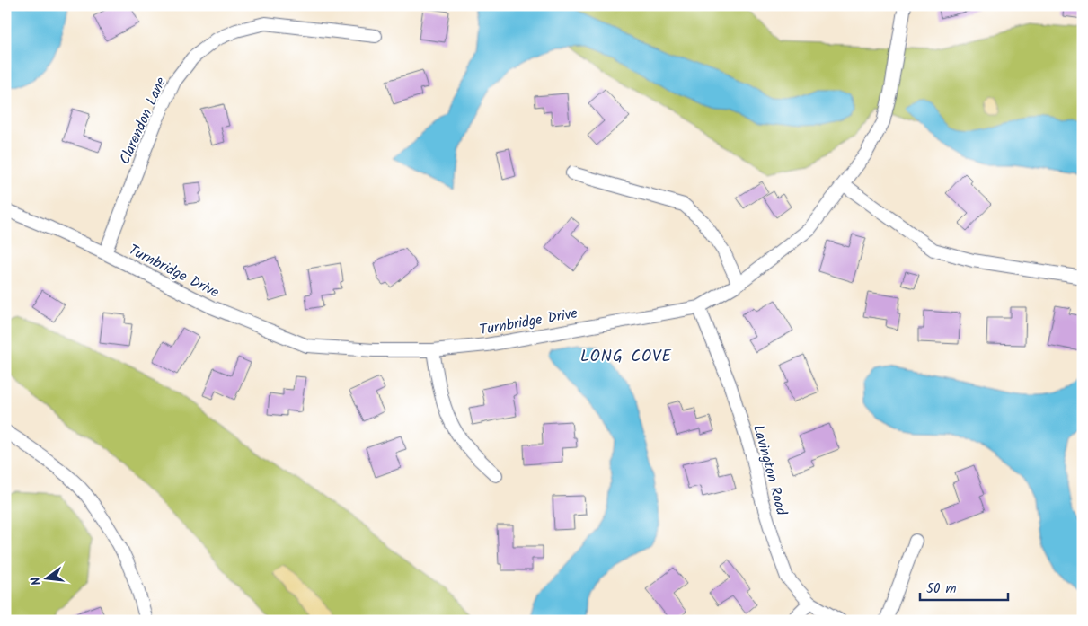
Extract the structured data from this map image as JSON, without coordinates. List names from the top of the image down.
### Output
{
  "streets": {
    "street": ["Clarendon Lane", "Turnbridge Drive", "Lavington Road"]
  },
  "crossings": [
    ["Clarendon Lane", "Turnbridge Drive"],
    ["Turnbridge Drive", "Lavington Road"]
  ],
  "districts": ["LONG COVE"],
  "scale_bar": "50 m",
  "north": "left"
}
